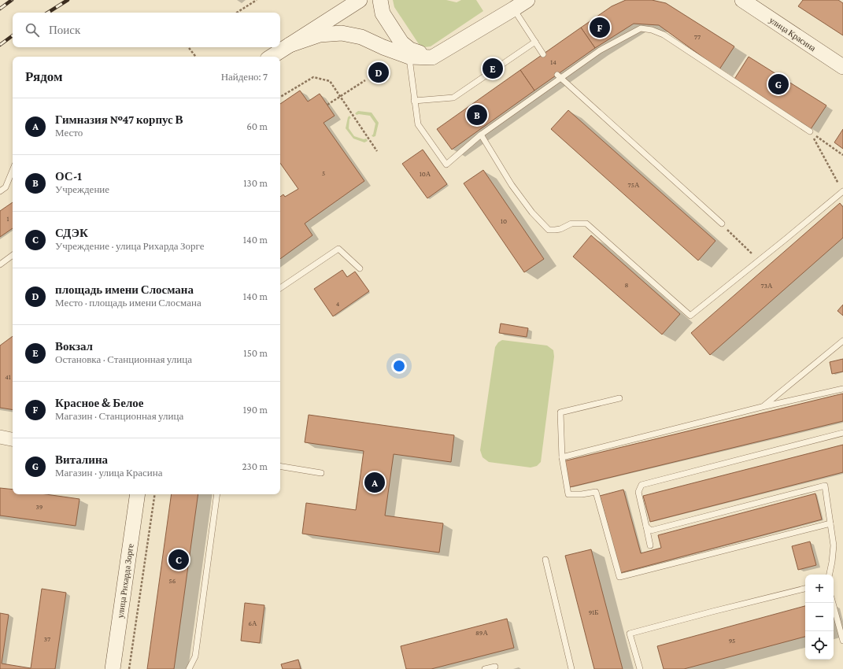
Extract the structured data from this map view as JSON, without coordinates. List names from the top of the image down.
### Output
{
  "streets": {
    "main road": ["улица Красина", "улица Рихарда Зорге"]
  },
  "house_numbers": [
    "77",
    "14",
    "5",
    "10А",
    "75А",
    "1",
    "10",
    "8",
    "73А",
    "4",
    "41",
    "39",
    "56",
    "91Б",
    "6А",
    "89А",
    "37",
    "95"
  ],
  "page": {
    "search": "Поиск",
    "pins": [
      "F",
      "E",
      "D",
      "G",
      "B",
      "A",
      "C"
    ],
    "heading": ["Рядом", "Найдено: 7"],
    "list": [
      {
        "mark": "A",
        "name": "Гимназия №47 корпус В",
        "note": "Место",
        "value": "60 m"
      },
      {
        "mark": "B",
        "name": "ОС-1",
        "note": "Учреждение",
        "value": "130 m"
      },
      {
        "mark": "C",
        "name": "СДЭК",
        "note": "Учреждение · улица Рихарда Зорге",
        "value": "140 m"
      },
      {
        "mark": "D",
        "name": "площадь имени Слосмана",
        "note": "Место · площадь имени Слосмана",
        "value": "140 m"
      },
      {
        "mark": "E",
        "name": "Вокзал",
        "note": "Остановка · Станционная улица",
        "value": "150 m"
      },
      {
        "mark": "F",
        "name": "Красное & Белое",
        "note": "Магазин · Станционная улица",
        "value": "190 m"
      },
      {
        "mark": "G",
        "name": "Виталина",
        "note": "Магазин · улица Красина",
        "value": "230 m"
      }
    ],
    "map_buttons": ["+", "−"]
  }
}
